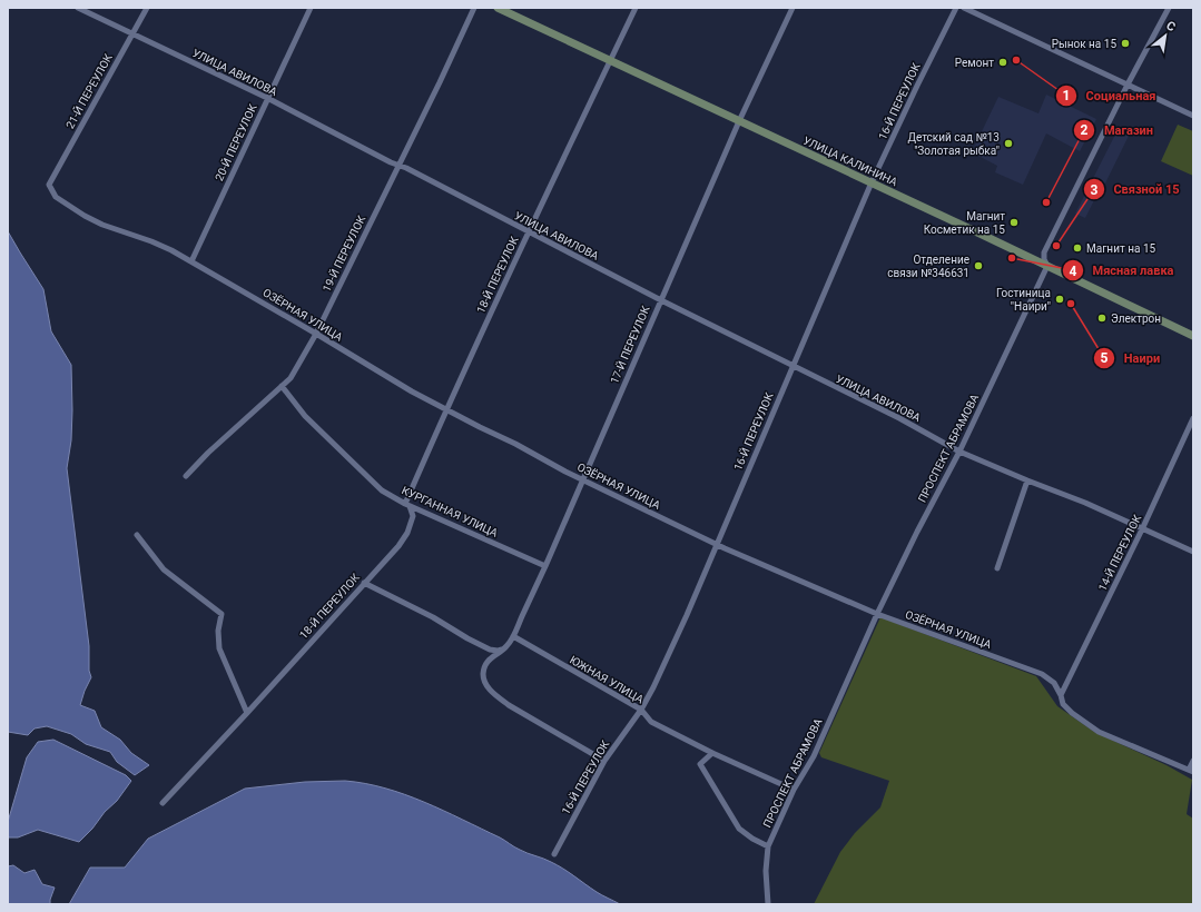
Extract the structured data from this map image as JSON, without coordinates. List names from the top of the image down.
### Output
{
  "streets": {
    "main road": ["УЛИЦА КАЛИНИНА"],
    "street": [
      "УЛИЦА АВИЛОВА",
      "21-Й ПЕРЕУЛОК",
      "16-Й ПЕРЕУЛОК",
      "20-Й ПЕРЕУЛОК",
      "19-Й ПЕРЕУЛОК",
      "18-Й ПЕРЕУЛОК",
      "ОЗЁРНАЯ УЛИЦА",
      "17-Й ПЕРЕУЛОК",
      "ПРОСПЕКТ АБРАМОВА",
      "КУРГАННАЯ УЛИЦА",
      "14-Й ПЕРЕУЛОК",
      "ЮЖНАЯ УЛИЦА"
    ]
  },
  "crossings": [
    ["УЛИЦА АВИЛОВА", "21-Й ПЕРЕУЛОК"],
    ["УЛИЦА АВИЛОВА", "16-Й ПЕРЕУЛОК"],
    ["УЛИЦА АВИЛОВА", "20-Й ПЕРЕУЛОК"],
    ["УЛИЦА АВИЛОВА", "19-Й ПЕРЕУЛОК"],
    ["УЛИЦА АВИЛОВА", "18-Й ПЕРЕУЛОК"],
    ["УЛИЦА АВИЛОВА", "17-Й ПЕРЕУЛОК"],
    ["УЛИЦА АВИЛОВА", "ПРОСПЕКТ АБРАМОВА"],
    ["УЛИЦА АВИЛОВА", "14-Й ПЕРЕУЛОК"],
    ["21-Й ПЕРЕУЛОК", "ОЗЁРНАЯ УЛИЦА"],
    ["16-Й ПЕРЕУЛОК", "УЛИЦА КАЛИНИНА"],
    ["16-Й ПЕРЕУЛОК", "ОЗЁРНАЯ УЛИЦА"],
    ["16-Й ПЕРЕУЛОК", "17-Й ПЕРЕУЛОК"],
    ["16-Й ПЕРЕУЛОК", "ЮЖНАЯ УЛИЦА"],
    ["20-Й ПЕРЕУЛОК", "ОЗЁРНАЯ УЛИЦА"],
    ["УЛИЦА КАЛИНИНА", "18-Й ПЕРЕУЛОК"],
    ["УЛИЦА КАЛИНИНА", "17-Й ПЕРЕУЛОК"],
    ["УЛИЦА КАЛИНИНА", "ПРОСПЕКТ АБРАМОВА"],
    ["19-Й ПЕРЕУЛОК", "ОЗЁРНАЯ УЛИЦА"],
    ["19-Й ПЕРЕУЛОК", "КУРГАННАЯ УЛИЦА"],
    ["18-Й ПЕРЕУЛОК", "ОЗЁРНАЯ УЛИЦА"],
    ["18-Й ПЕРЕУЛОК", "КУРГАННАЯ УЛИЦА"],
    ["ОЗЁРНАЯ УЛИЦА", "17-Й ПЕРЕУЛОК"],
    ["ОЗЁРНАЯ УЛИЦА", "ПРОСПЕКТ АБРАМОВА"],
    ["ОЗЁРНАЯ УЛИЦА", "14-Й ПЕРЕУЛОК"],
    ["17-Й ПЕРЕУЛОК", "КУРГАННАЯ УЛИЦА"],
    ["17-Й ПЕРЕУЛОК", "ЮЖНАЯ УЛИЦА"],
    ["ПРОСПЕКТ АБРАМОВА", "ЮЖНАЯ УЛИЦА"]
  ],
  "places": [
    "Рынок на 15",
    "Социальная",
    "Ремонт",
    "Детский сад №13 \"Золотая рыбка\"",
    "Магазин",
    "Магнит Косметик на 15",
    "Связной 15",
    "Магнит на 15",
    "Мясная лавка",
    "Отделение связи №346631",
    "Гостиница \"Наири\"",
    "Наири",
    "Электрон"
  ],
  "north": "top right"
}
